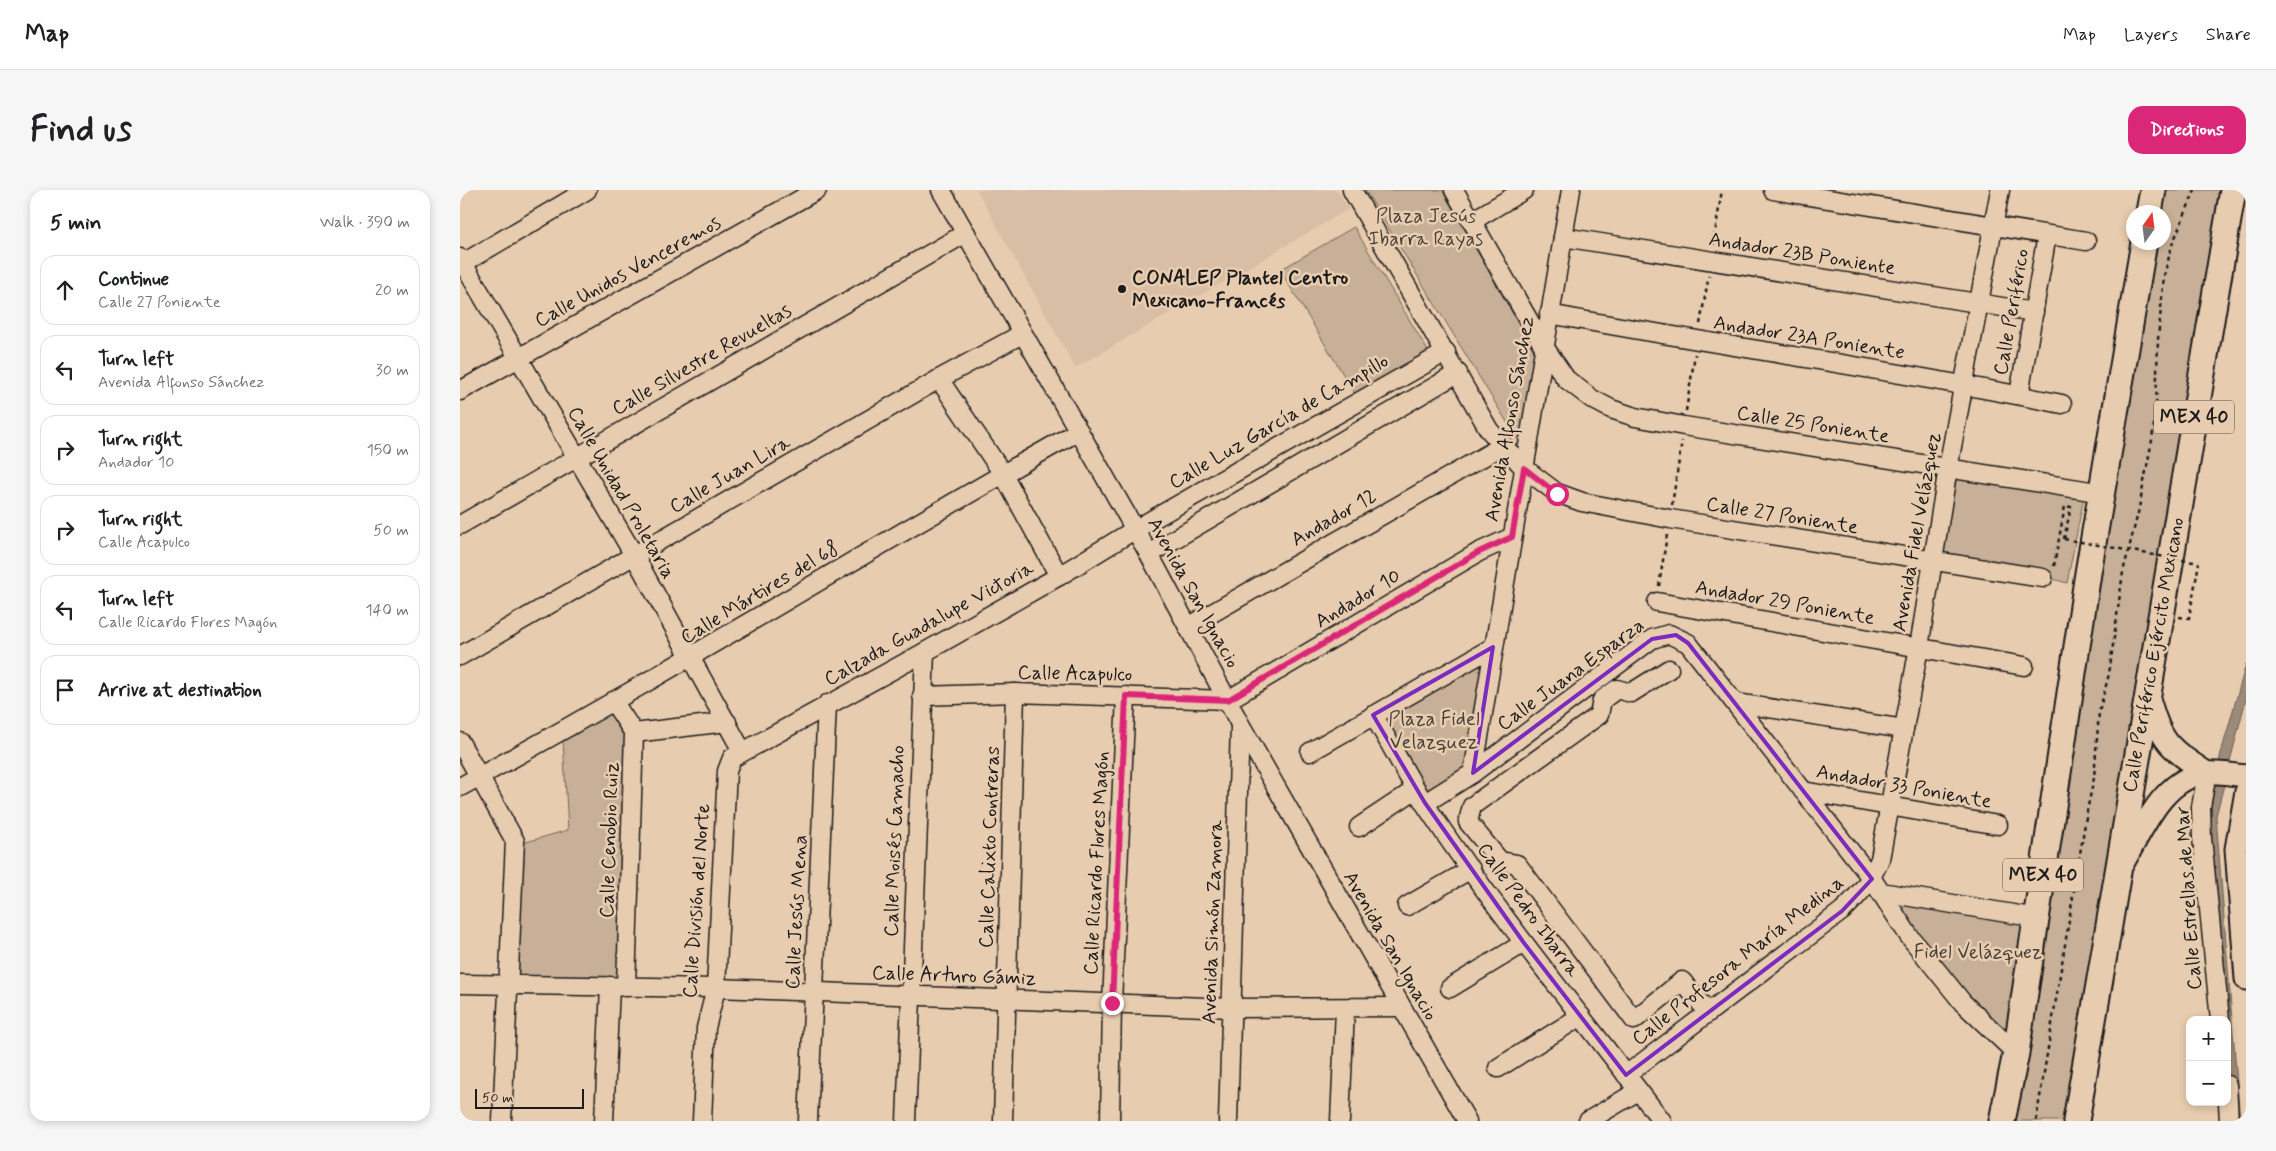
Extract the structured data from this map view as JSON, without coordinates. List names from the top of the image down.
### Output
{
  "streets": {
    "highway": ["MEX 40", "Calle Periférico Ejército Mexicano"],
    "street": [
      "Andador 23B Poniente",
      "Calle Unidos Venceremos",
      "Calle Periférico",
      "Andador 23A Poniente",
      "Calle Silvestre Revueltas",
      "Avenida Alfonso Sánchez",
      "Calle Luz García de Campillo",
      "Calle 25 Poniente",
      "Calle Juan Lira",
      "Calle Unidad Proletaria",
      "Calle 27 Poniente",
      "Andador 12",
      "Avenida Fidel Velázquez",
      "Calle Mártires del 68",
      "Avenida San Ignacio",
      "Andador 10",
      "Andador 29 Poniente",
      "Calzada Guadalupe Victoria",
      "Calle Acapulco",
      "Calle Juana Esparza",
      "Andador 33 Poniente",
      "Calle Cenobio Ruiz",
      "Calle Moisés Camacho",
      "Calle Calixto Contreras",
      "Calle Ricardo Flores Magón",
      "Calle Estrellas de Mar",
      "Calle División del Norte",
      "Calle Pedro Ibarra",
      "Calle Jesús Mena",
      "Avenida Simón Zamora",
      "Calle Profesora María Medina",
      "Calle Arturo Gámiz"
    ]
  },
  "crossings": [
    ["Andador 23B Poniente", "Calle Periférico"],
    ["Andador 23B Poniente", "Avenida Alfonso Sánchez"],
    ["Andador 23B Poniente", "Avenida Fidel Velázquez"],
    ["Calle Unidos Venceremos", "Calle Unidad Proletaria"],
    ["Calle Periférico", "Andador 23A Poniente"],
    ["Andador 23A Poniente", "Avenida Alfonso Sánchez"],
    ["Andador 23A Poniente", "Avenida Fidel Velázquez"],
    ["Calle Silvestre Revueltas", "Calle Unidad Proletaria"],
    ["Calle Silvestre Revueltas", "Avenida San Ignacio"],
    ["MEX 40", "Calle 25 Poniente"],
    ["Avenida Alfonso Sánchez", "Calle 25 Poniente"],
    ["Avenida Alfonso Sánchez", "Calle 27 Poniente"],
    ["Avenida Alfonso Sánchez", "Andador 10"],
    ["Avenida Alfonso Sánchez", "Calle Juana Esparza"],
    ["Calle Luz García de Campillo", "Calle 27 Poniente"],
    ["Calle Luz García de Campillo", "Avenida San Ignacio"],
    ["Calle Luz García de Campillo", "Calzada Guadalupe Victoria"],
    ["Calle 25 Poniente", "Avenida Fidel Velázquez"],
    ["Calle Juan Lira", "Calle Unidad Proletaria"],
    ["Calle Juan Lira", "Avenida San Ignacio"],
    ["Calle Unidad Proletaria", "Calle Mártires del 68"],
    ["Calle Unidad Proletaria", "Calzada Guadalupe Victoria"],
    ["Calle Unidad Proletaria", "Calle División del Norte"],
    ["Calle 27 Poniente", "Andador 12"],
    ["Calle 27 Poniente", "Avenida Fidel Velázquez"],
    ["Andador 12", "Avenida San Ignacio"],
    ["Avenida Fidel Velázquez", "Andador 29 Poniente"],
    ["Avenida Fidel Velázquez", "Andador 33 Poniente"],
    ["Avenida Fidel Velázquez", "Calle Profesora María Medina"],
    ["Calle Mártires del 68", "Avenida San Ignacio"],
    ["Avenida San Ignacio", "Andador 10"],
    ["Avenida San Ignacio", "Calzada Guadalupe Victoria"],
    ["Avenida San Ignacio", "Calle Acapulco"],
    ["Avenida San Ignacio", "Avenida Simón Zamora"],
    ["Avenida San Ignacio", "Calle Arturo Gámiz"],
    ["Andador 10", "Calle Acapulco"],
    ["Calzada Guadalupe Victoria", "Calle Moisés Camacho"],
    ["Calzada Guadalupe Victoria", "Calle División del Norte"],
    ["Calzada Guadalupe Victoria", "Calle Jesús Mena"],
    ["Calle Acapulco", "Calle Moisés Camacho"],
    ["Calle Acapulco", "Calle Calixto Contreras"],
    ["Calle Acapulco", "Calle Ricardo Flores Magón"],
    ["Calle Juana Esparza", "Calle Pedro Ibarra"],
    ["Calle Cenobio Ruiz", "Calle Arturo Gámiz"],
    ["Calle Moisés Camacho", "Calle Arturo Gámiz"],
    ["Calle Calixto Contreras", "Calle Arturo Gámiz"],
    ["Calle Ricardo Flores Magón", "Calle Arturo Gámiz"],
    ["Calle División del Norte", "Calle Arturo Gámiz"],
    ["Calle Pedro Ibarra", "Calle Profesora María Medina"],
    ["Calle Jesús Mena", "Calle Arturo Gámiz"],
    ["Avenida Simón Zamora", "Calle Arturo Gámiz"]
  ],
  "parks": ["Plaza Jesús Ibarra Rayas", "Plaza Fidel Velazquez", "Fidel Velázquez"],
  "places": ["CONALEP Plantel Centro Mexicano-Francés"],
  "scale_bar": "50 m",
  "north": "top",
  "page": {
    "header": "Map",
    "nav": ["Map", "Layers", "Share"],
    "buttons": "Directions",
    "title": "Find us",
    "heading": ["5 min", "Walk · 390 m"],
    "list": [
      ["Continue", "Calle 27 Poniente", "20 m"],
      ["Turn left", "Avenida Alfonso Sánchez", "30 m"],
      ["Turn right", "Andador 10", "150 m"],
      ["Turn right", "Calle Acapulco", "50 m"],
      ["Turn left", "Calle Ricardo Flores Magón", "140 m"],
      "Arrive at destination"
    ],
    "map_buttons": ["+", "−"],
    "scale": "50 m"
  }
}
